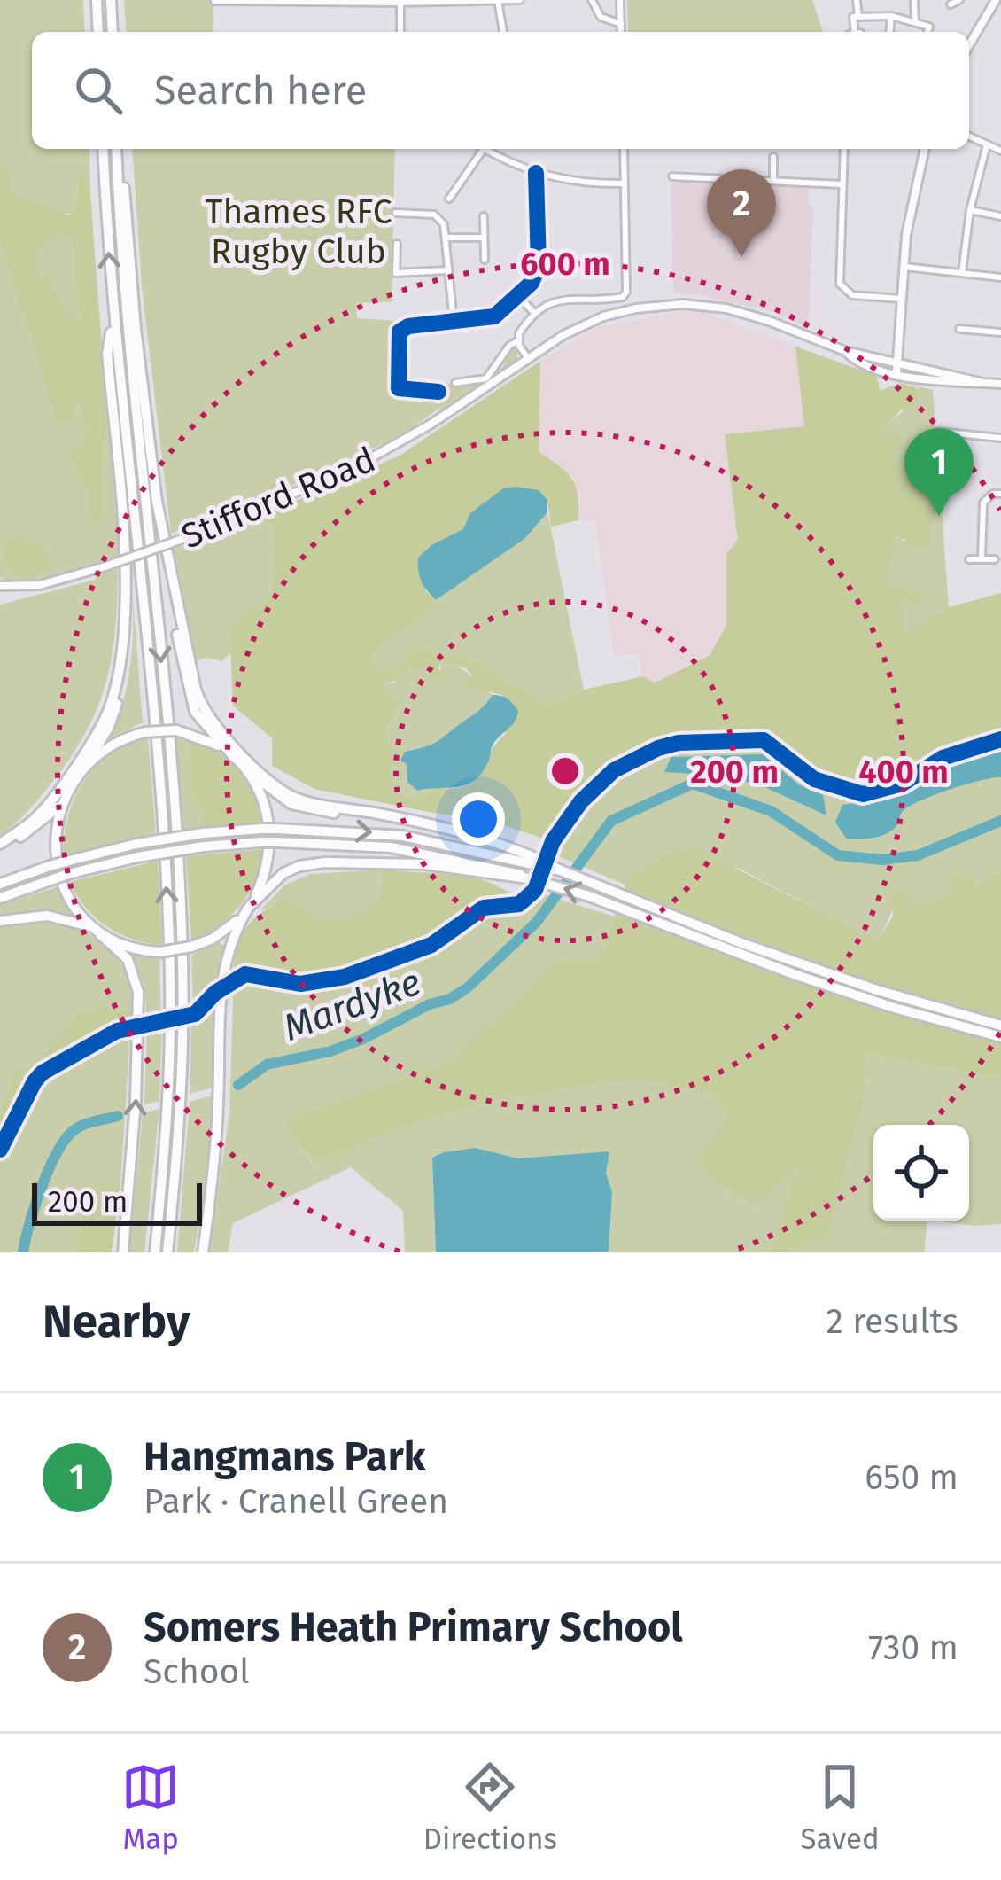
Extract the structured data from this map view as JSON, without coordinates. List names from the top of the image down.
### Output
{
  "streets": {
    "main road": ["Stifford Road"]
  },
  "water": ["Mardyke"],
  "parks": ["Thames RFC Rugby Club"],
  "scale_bar": "200 m",
  "page": {
    "search": "Search here",
    "pins": ["2", "1"],
    "scale": "200 m",
    "heading": ["Nearby", "2 results"],
    "list": [
      {
        "mark": "1",
        "name": "Hangmans Park",
        "note": "Park · Cranell Green",
        "value": "650 m"
      },
      {
        "mark": "2",
        "name": "Somers Heath Primary School",
        "note": "School",
        "value": "730 m"
      }
    ],
    "nav": ["Map", "Directions", "Saved"]
  },
  "rings": ["600 m", "200 m", "400 m"]
}
